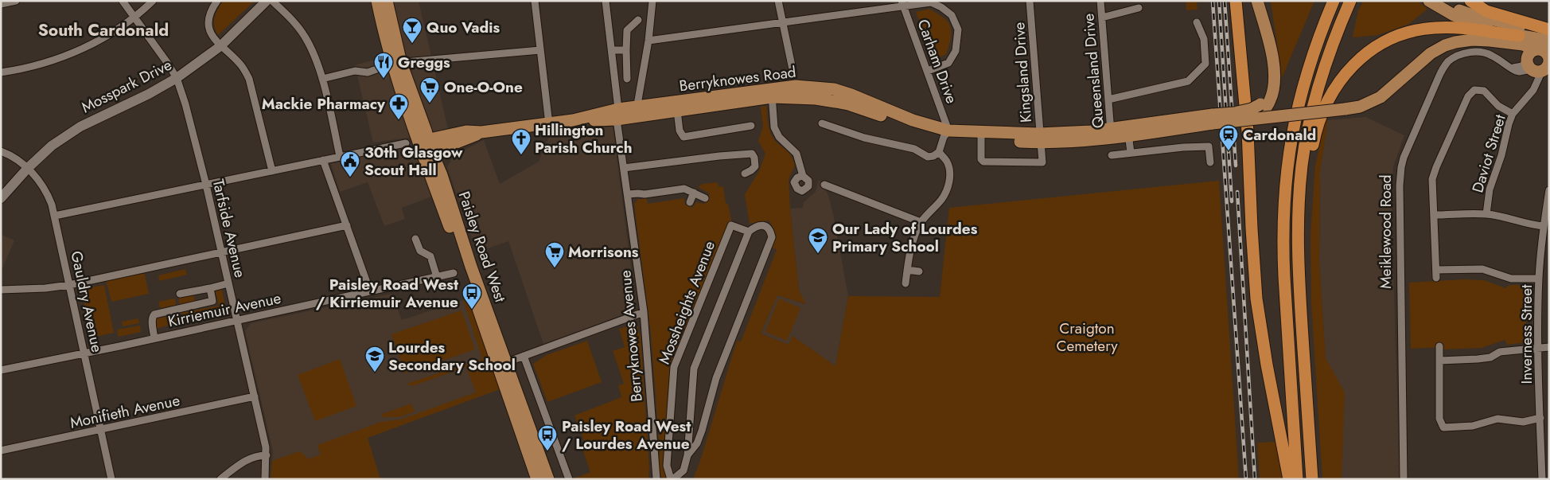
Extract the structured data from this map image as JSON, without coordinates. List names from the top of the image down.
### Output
{
  "streets": {
    "main road": ["Berryknowes Road", "Paisley Road West"],
    "street": [
      "Carham Drive",
      "Queensland Drive",
      "Kingsland Drive",
      "Mosspark Drive",
      "Daviot Street",
      "Tarfside Avenue",
      "Meiklewood Road",
      "Gauldry Avenue",
      "Mossheights Avenue",
      "Kirriemuir Avenue",
      "Inverness Street",
      "Berryknowes Avenue",
      "Monifieth Avenue"
    ]
  },
  "crossings": [
    ["Carham Drive", "Berryknowes Road"],
    ["Queensland Drive", "Berryknowes Road"],
    ["Kingsland Drive", "Berryknowes Road"],
    ["Berryknowes Road", "Daviot Street"],
    ["Berryknowes Road", "Meiklewood Road"],
    ["Berryknowes Road", "Paisley Road West"],
    ["Berryknowes Road", "Berryknowes Avenue"],
    ["Mosspark Drive", "Tarfside Avenue"],
    ["Mosspark Drive", "Gauldry Avenue"],
    ["Daviot Street", "Meiklewood Road"],
    ["Tarfside Avenue", "Kirriemuir Avenue"],
    ["Tarfside Avenue", "Monifieth Avenue"],
    ["Gauldry Avenue", "Kirriemuir Avenue"],
    ["Gauldry Avenue", "Monifieth Avenue"]
  ],
  "districts": ["South Cardonald"],
  "parks": ["Craigton Cemetery"],
  "places": {
    "bar": ["Quo Vadis"],
    "restaurant": ["Greggs"],
    "supermarket": ["One-O-One", "Morrisons"],
    "pharmacy": ["Mackie Pharmacy"],
    "station": ["Cardonald"],
    "church": ["Hillington Parish Church"],
    "public building": ["30th Glasgow Scout Hall"],
    "school or university": ["Our Lady of Lourdes Primary School", "Lourdes Secondary School"],
    "bus stop": ["Paisley Road West / Kirriemuir Avenue", "Paisley Road West / Lourdes Avenue"]
  }
}
